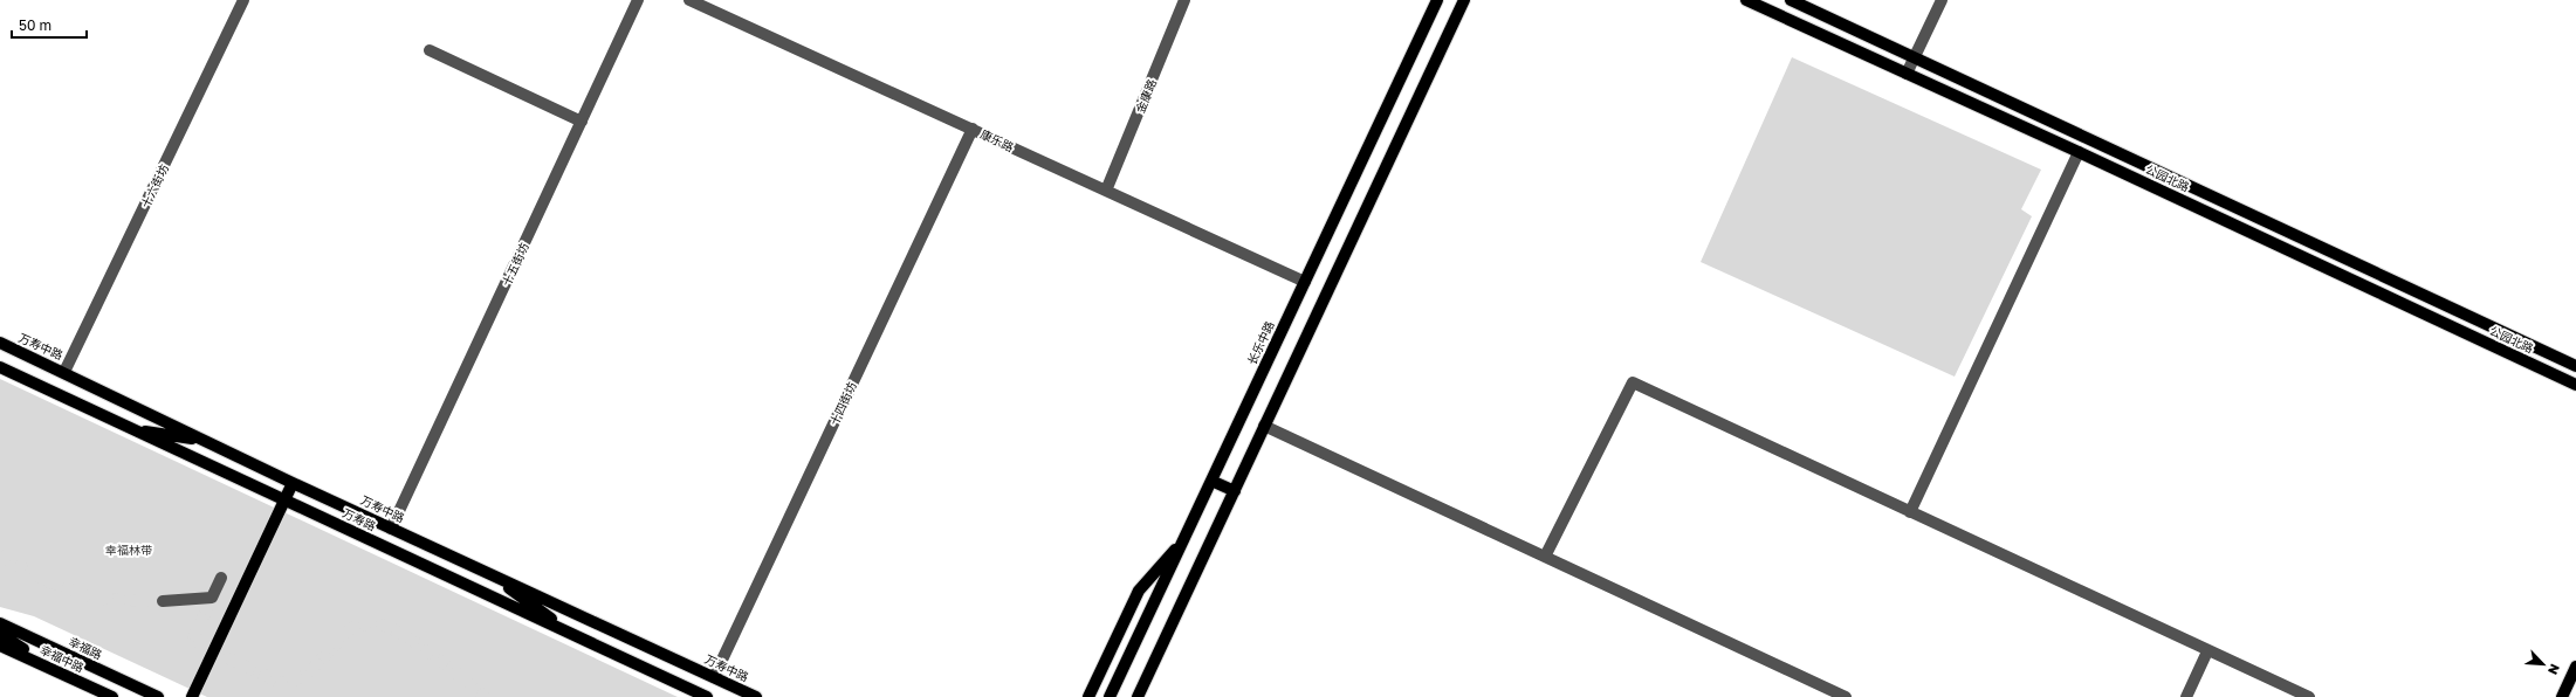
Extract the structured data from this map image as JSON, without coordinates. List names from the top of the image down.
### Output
{
  "streets": {
    "main road": [
      "公园北路",
      "长乐中路",
      "万寿中路",
      "万寿路",
      "幸福路",
      "幸福中路"
    ],
    "street": [
      "金康路",
      "康乐路",
      "十六街坊",
      "十五街坊",
      "十四街坊"
    ]
  },
  "crossings": [
    ["金康路", "康乐路"],
    ["康乐路", "长乐中路"],
    ["康乐路", "十四街坊"],
    ["十六街坊", "万寿中路"],
    ["十五街坊", "万寿中路"],
    ["万寿中路", "十四街坊"]
  ],
  "parks": ["幸福林带"],
  "scale_bar": "50 m",
  "north": "bottom right"
}
